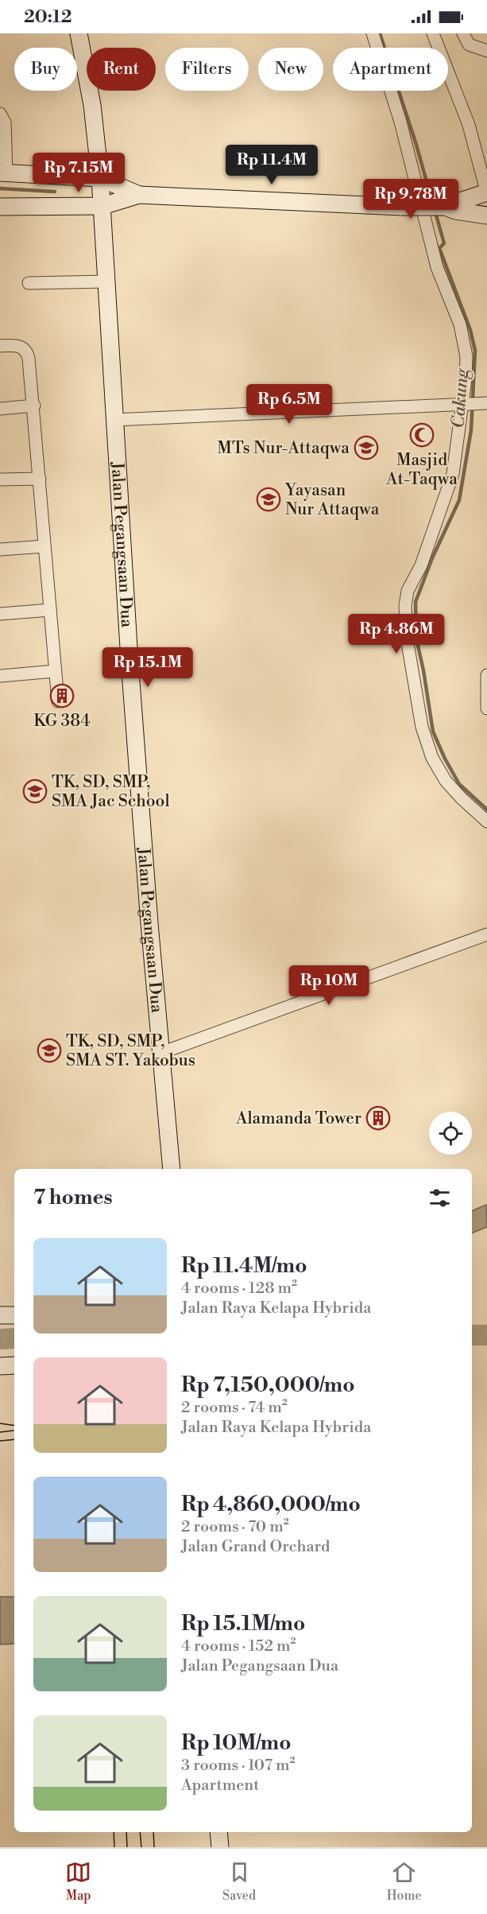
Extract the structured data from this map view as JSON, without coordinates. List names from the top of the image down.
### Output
{
  "streets": {
    "main road": ["Jalan Pegangsaan Dua"]
  },
  "water": ["Cakung"],
  "places": {
    "mosque": ["Masjid At-Taqwa"],
    "school or university": [
      "MTs Nur-Attaqwa",
      "Yayasan Nur Attaqwa",
      "TK, SD, SMP, SMA Jac School",
      "TK, SD, SMP, SMA ST. Yakobus"
    ],
    "building": ["KG 384", "Alamanda Tower"]
  },
  "page": {
    "status": "20:12",
    "chip": [
      "Buy",
      "Rent",
      "Filters",
      "New",
      "Apartment"
    ],
    "price": [
      "Rp 11.4M",
      "Rp 7.15M",
      "Rp 9.78M",
      "Rp 6.5M",
      "Rp 4.86M",
      "Rp 15.1M",
      "Rp 10M"
    ],
    "heading": "7 homes",
    "list": [
      {
        "name": "Rp 11.4M/mo",
        "note": "4 rooms · 128 m² · Jalan Raya Kelapa Hybrida"
      },
      {
        "name": "Rp 7,150,000/mo",
        "note": "2 rooms · 74 m² · Jalan Raya Kelapa Hybrida"
      },
      {
        "name": "Rp 4,860,000/mo",
        "note": "2 rooms · 70 m² · Jalan Grand Orchard"
      },
      {
        "name": "Rp 15.1M/mo",
        "note": "4 rooms · 152 m² · Jalan Pegangsaan Dua"
      },
      {
        "name": "Rp 10M/mo",
        "note": "3 rooms · 107 m² · Apartment"
      }
    ],
    "tabs": ["Map", "Saved", "Home"]
  }
}
